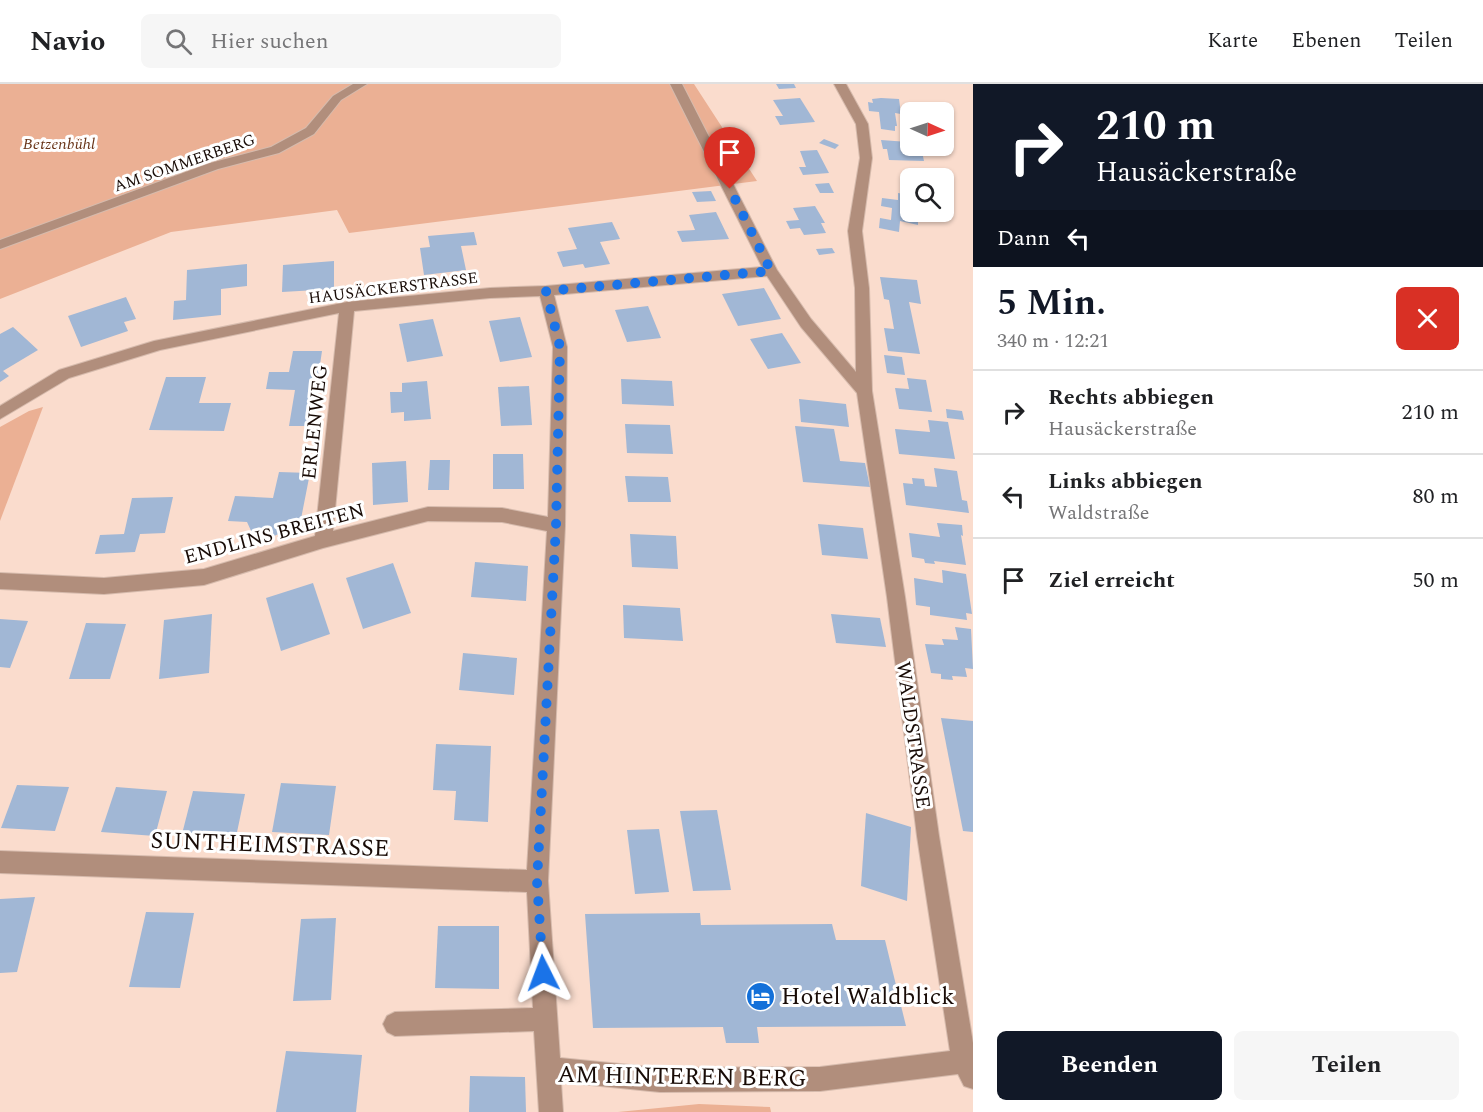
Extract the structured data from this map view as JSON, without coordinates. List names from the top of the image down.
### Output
{
  "streets": {
    "street": [
      "AM SOMMERBERG",
      "HAUSÄCKERSTRASSE",
      "ERLENWEG",
      "ENDLINS BREITEN",
      "WALDSTRASSE",
      "SUNTHEIMSTRASSE",
      "AM HINTEREN BERG"
    ]
  },
  "crossings": [
    ["HAUSÄCKERSTRASSE", "ERLENWEG"],
    ["ERLENWEG", "ENDLINS BREITEN"],
    ["WALDSTRASSE", "AM HINTEREN BERG"]
  ],
  "parks": ["Betzenbühl"],
  "places": {
    "hotel": ["Hotel Waldblick"]
  },
  "north": "right",
  "page": {
    "header": "Navio",
    "search": "Hier suchen",
    "nav": ["Karte", "Ebenen", "Teilen"],
    "turn": ["210 m", "Hausäckerstraße"],
    "then": "Dann",
    "heading": ["5 Min.", "340 m · 12:21"],
    "list": [
      {
        "name": "Rechts abbiegen",
        "note": "Hausäckerstraße",
        "value": "210 m"
      },
      {
        "name": "Links abbiegen",
        "note": "Waldstraße",
        "value": "80 m"
      },
      {
        "name": "Ziel erreicht",
        "value": "50 m"
      }
    ],
    "buttons": ["Beenden", "Teilen"]
  }
}
